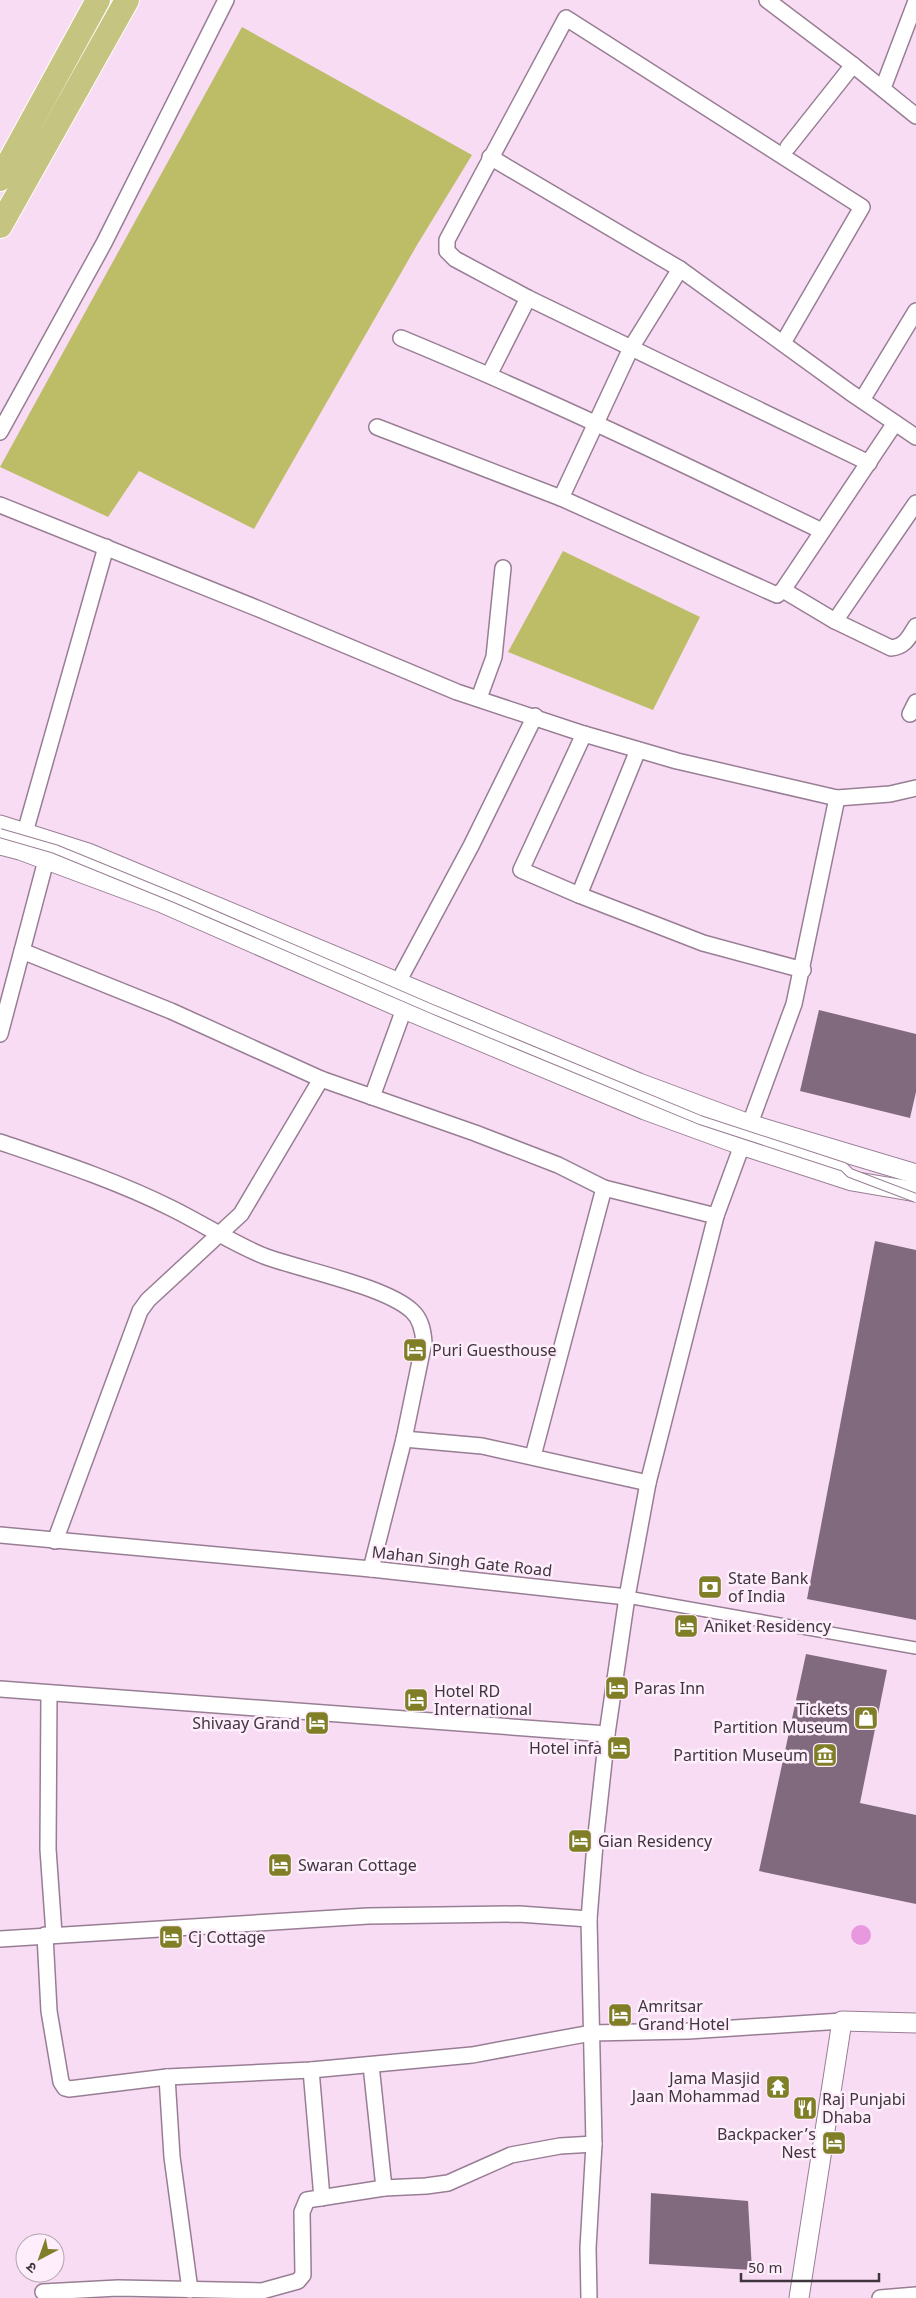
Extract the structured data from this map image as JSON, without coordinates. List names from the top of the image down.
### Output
{
  "streets": {
    "street": ["Mahan Singh Gate Road"]
  },
  "places": {
    "hotel": [
      "Puri Guesthouse",
      "Aniket Residency",
      "Paras Inn",
      "Hotel RD International",
      "Shivaay Grand",
      "Hotel infa",
      "Gian Residency",
      "Swaran Cottage",
      "Cj Cottage",
      "Amritsar Grand Hotel",
      "Backpacker’s Nest"
    ],
    "bank": ["State Bank of India"],
    "shop": ["Tickets Partition Museum"],
    "museum": ["Partition Museum"],
    "temple": ["Jama Masjid Jaan Mohammad"],
    "restaurant": ["Raj Punjabi Dhaba"]
  },
  "scale_bar": "50 m",
  "north": "bottom left"
}
